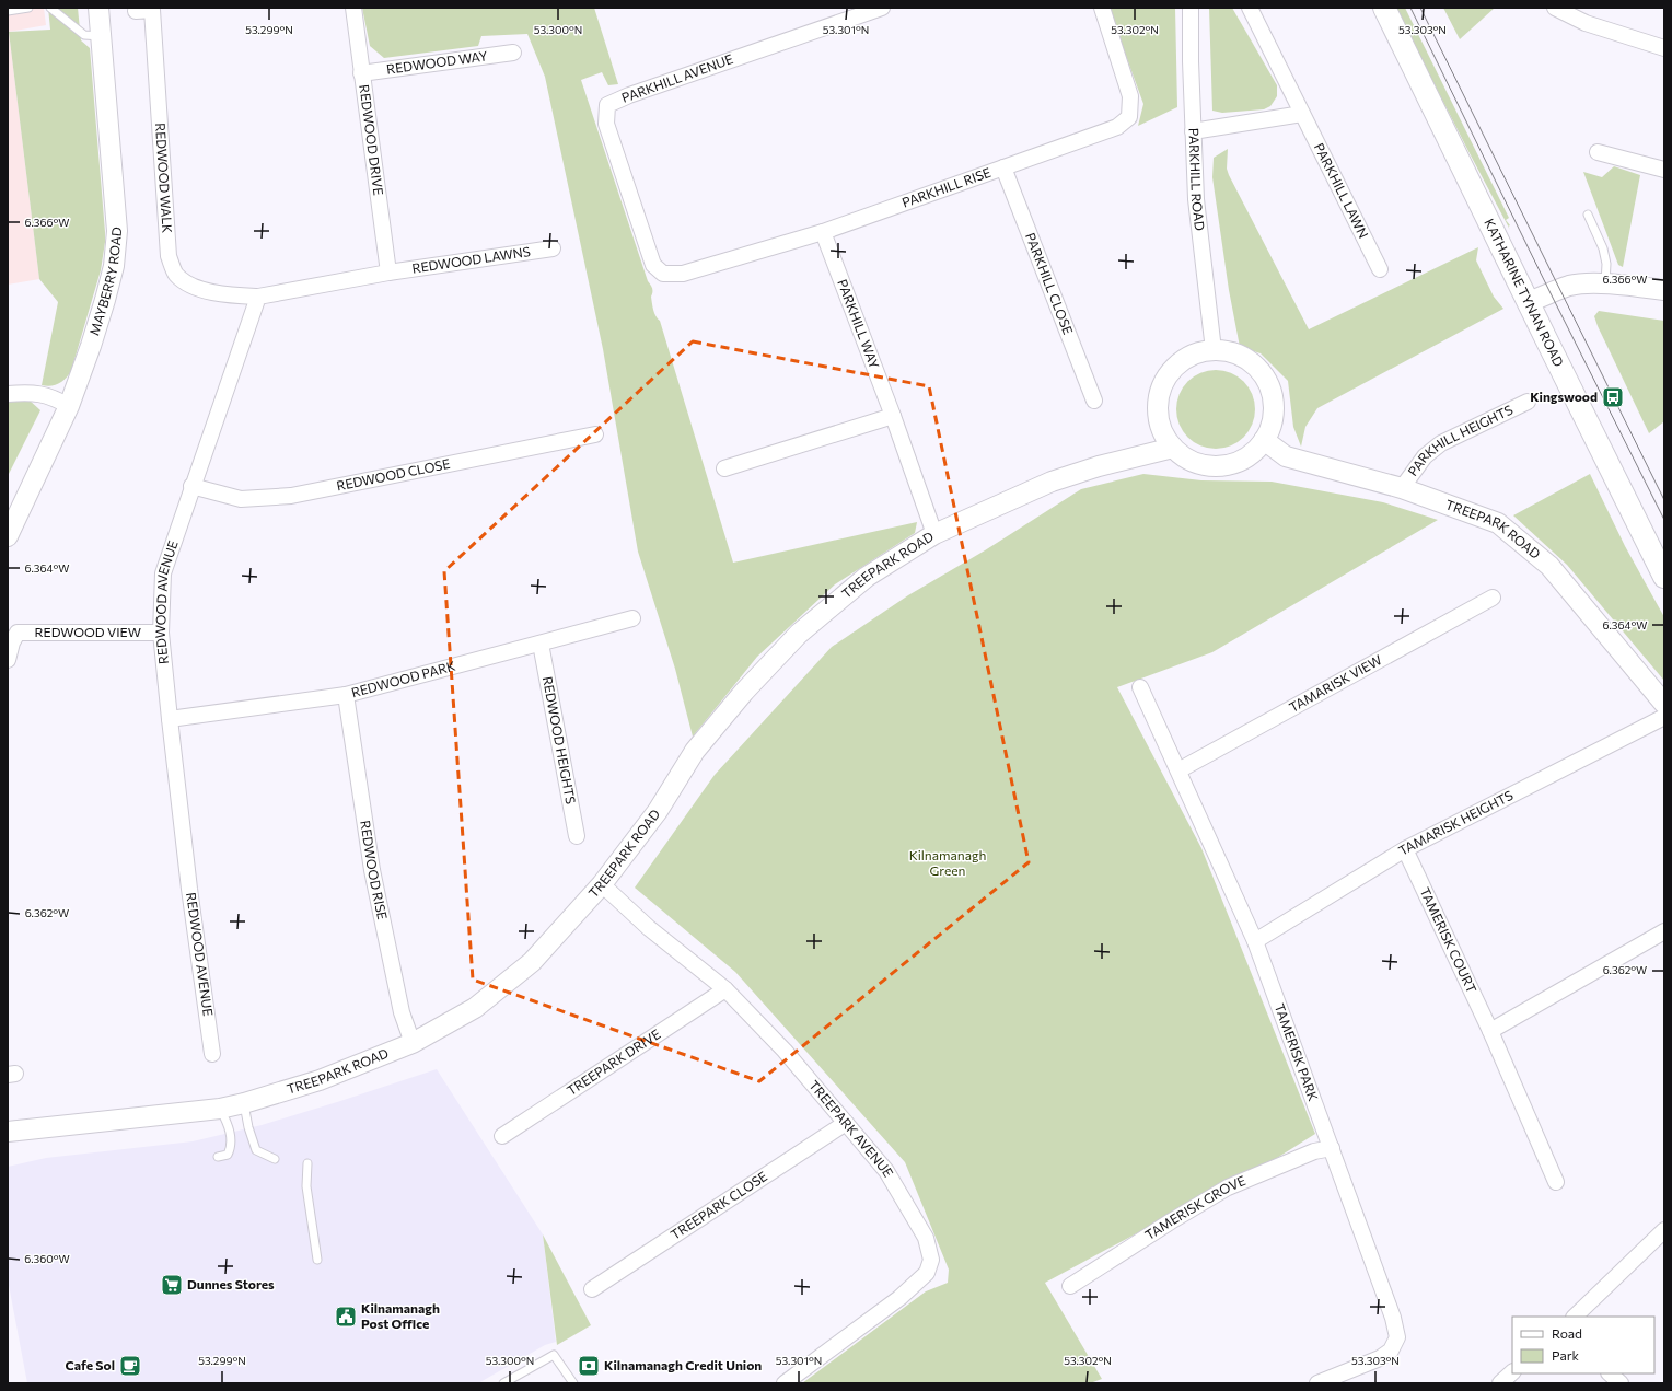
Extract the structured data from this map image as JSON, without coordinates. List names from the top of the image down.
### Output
{
  "streets": {
    "main road": ["KATHARINE TYNAN ROAD"],
    "street": [
      "REDWOOD WAY",
      "PARKHILL AVENUE",
      "REDWOOD DRIVE",
      "REDWOOD WALK",
      "PARKHILL ROAD",
      "PARKHILL RISE",
      "PARKHILL LAWN",
      "REDWOOD LAWNS",
      "MAYBERRY ROAD",
      "PARKHILL CLOSE",
      "PARKHILL WAY",
      "PARKHILL HEIGHTS",
      "REDWOOD CLOSE",
      "TREEPARK ROAD",
      "REDWOOD AVENUE",
      "REDWOOD VIEW",
      "REDWOOD PARK",
      "TAMARISK VIEW",
      "REDWOOD HEIGHTS",
      "TAMARISK HEIGHTS",
      "REDWOOD RISE",
      "TAMERISK COURT",
      "TAMERISK PARK",
      "TREEPARK DRIVE",
      "TREEPARK AVENUE",
      "TREEPARK CLOSE",
      "TAMERISK GROVE"
    ]
  },
  "crossings": [
    ["REDWOOD WAY", "REDWOOD DRIVE"],
    ["PARKHILL AVENUE", "PARKHILL RISE"],
    ["REDWOOD DRIVE", "REDWOOD LAWNS"],
    ["REDWOOD WALK", "REDWOOD AVENUE"],
    ["PARKHILL ROAD", "TREEPARK ROAD"],
    ["PARKHILL RISE", "PARKHILL CLOSE"],
    ["PARKHILL RISE", "PARKHILL WAY"],
    ["PARKHILL WAY", "TREEPARK ROAD"],
    ["PARKHILL HEIGHTS", "TREEPARK ROAD"],
    ["REDWOOD CLOSE", "REDWOOD AVENUE"],
    ["TREEPARK ROAD", "REDWOOD RISE"],
    ["TREEPARK ROAD", "TREEPARK AVENUE"],
    ["REDWOOD AVENUE", "REDWOOD VIEW"],
    ["REDWOOD AVENUE", "REDWOOD PARK"],
    ["REDWOOD PARK", "REDWOOD HEIGHTS"],
    ["REDWOOD PARK", "REDWOOD RISE"],
    ["TAMARISK VIEW", "TAMERISK PARK"],
    ["TAMARISK HEIGHTS", "TAMERISK COURT"],
    ["TAMARISK HEIGHTS", "TAMERISK PARK"],
    ["TAMERISK PARK", "TAMERISK GROVE"],
    ["TREEPARK DRIVE", "TREEPARK AVENUE"],
    ["TREEPARK AVENUE", "TREEPARK CLOSE"]
  ],
  "parks": ["Kilnamanagh Green"],
  "places": {
    "bus stop": ["Kingswood"],
    "supermarket": ["Dunnes Stores"],
    "public building": ["Kilnamanagh Post Office"],
    "cafe": ["Cafe Sol"],
    "bank": ["Kilnamanagh Credit Union"]
  },
  "legend": ["Road", "Park"],
  "coordinates": [
    "53.299°N",
    "53.300°N",
    "53.301°N",
    "53.302°N",
    "53.303°N",
    "6.366°W",
    "6.364°W",
    "6.362°W",
    "6.360°W"
  ]
}
